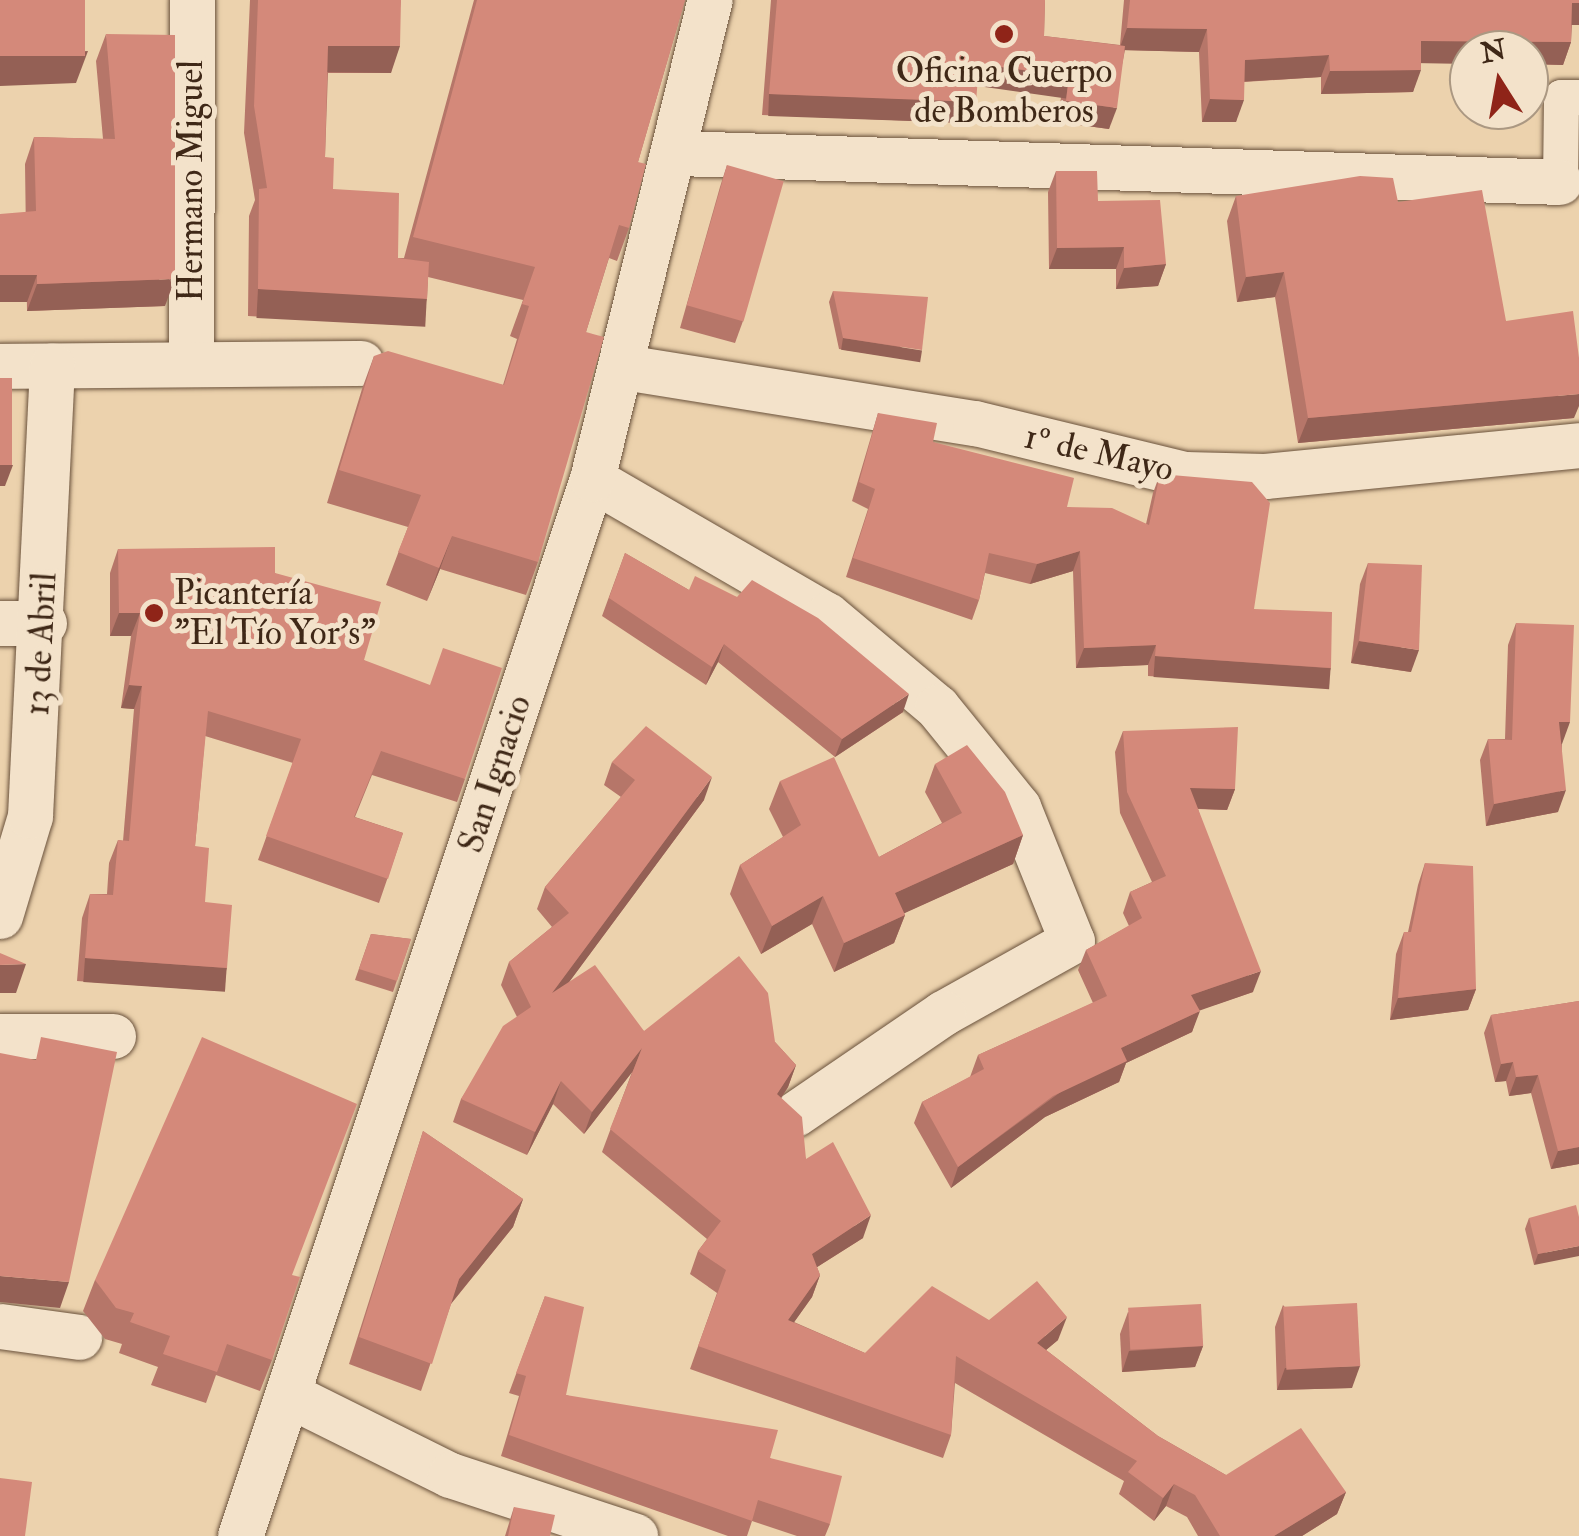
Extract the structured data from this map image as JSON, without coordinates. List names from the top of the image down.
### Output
{
  "streets": {
    "street": [
      "Hermano Miguel",
      "1º de Mayo",
      "13 de Abril",
      "San Ignacio"
    ]
  },
  "crossings": [
    ["1º de Mayo", "San Ignacio"]
  ],
  "places": ["Oficina Cuerpo de Bomberos", "Picantería \"El Tío Yor's\""],
  "north": "top"
}
